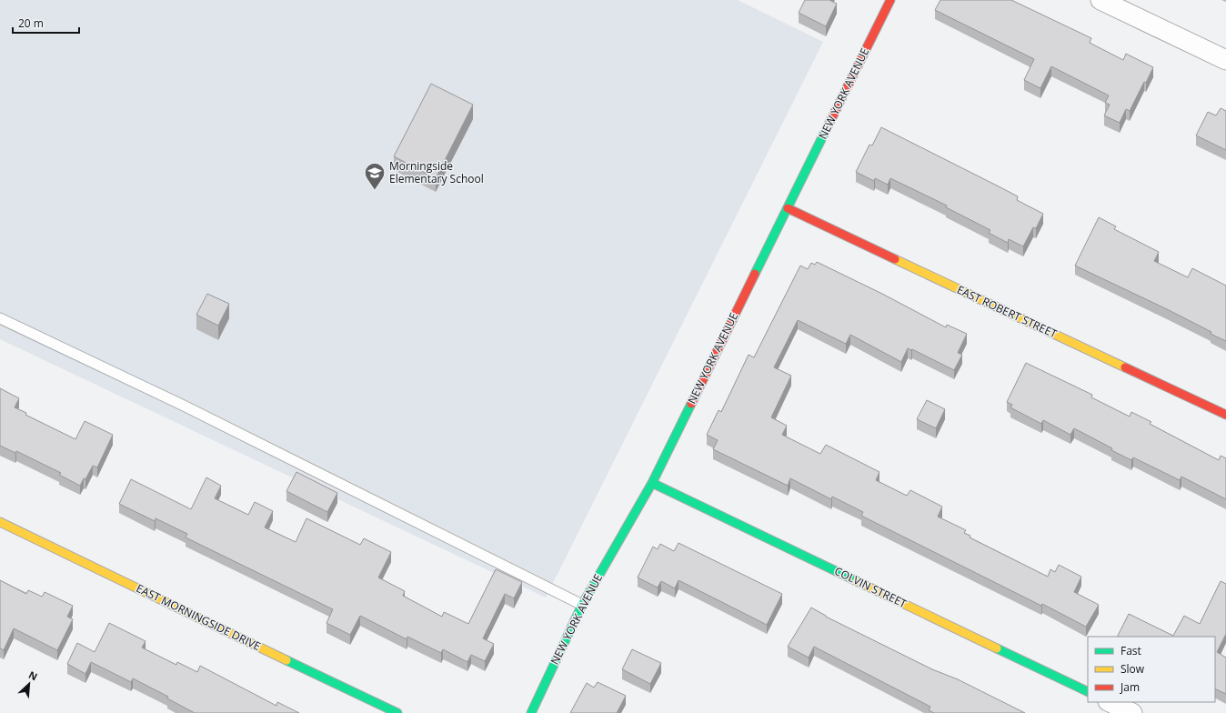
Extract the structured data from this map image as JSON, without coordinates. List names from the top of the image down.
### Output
{
  "streets": {
    "street": [
      "NEW YORK AVENUE",
      "EAST ROBERT STREET",
      "COLVIN STREET",
      "EAST MORNINGSIDE DRIVE"
    ]
  },
  "crossings": [
    ["NEW YORK AVENUE", "EAST ROBERT STREET"],
    ["NEW YORK AVENUE", "COLVIN STREET"]
  ],
  "places": {
    "school or university": ["Morningside Elementary School"]
  },
  "legend": ["Fast", "Slow", "Jam"],
  "scale_bar": "20 m",
  "north": "top right"
}
